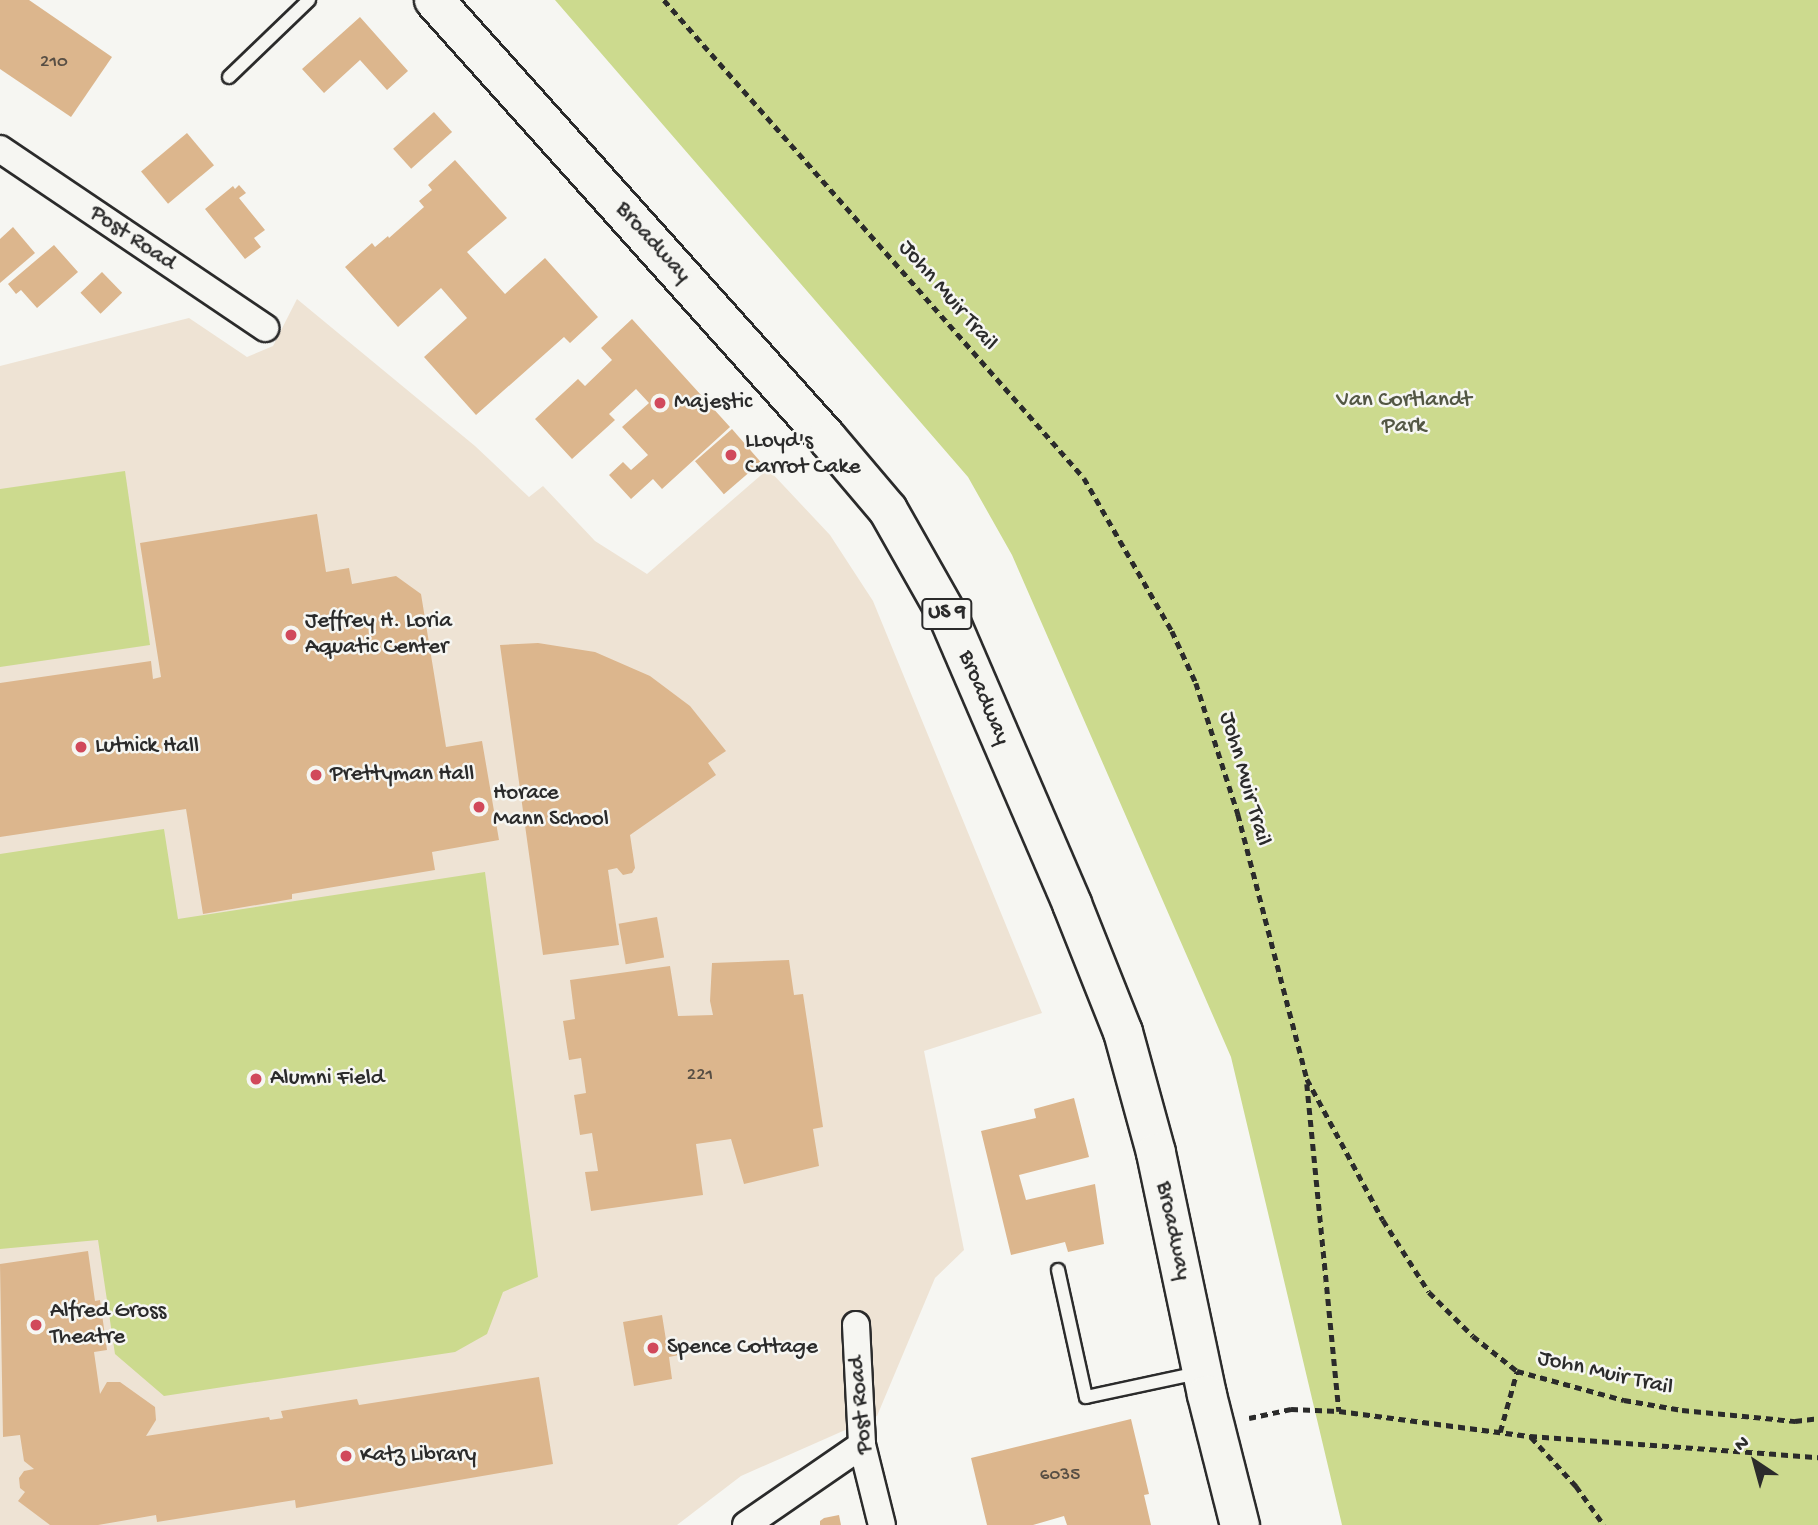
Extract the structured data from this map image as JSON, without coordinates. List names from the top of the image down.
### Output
{
  "streets": {
    "main road": ["Broadway", "US 9"],
    "street": ["Post Road"],
    "path": ["John Muir Trail"]
  },
  "parks": ["Van Cortlandt Park"],
  "places": [
    "Majestic",
    "LLoyd's Carrot Cake",
    "Jeffrey H. Loria Aquatic Center",
    "Lutnick Hall",
    "Prettyman Hall",
    "Horace Mann School",
    "Alumni Field",
    "Alfred Gross Theatre",
    "Spence Cottage",
    "Katz Library"
  ],
  "house_numbers": ["210", "221", "6035"],
  "north": "top left"
}
